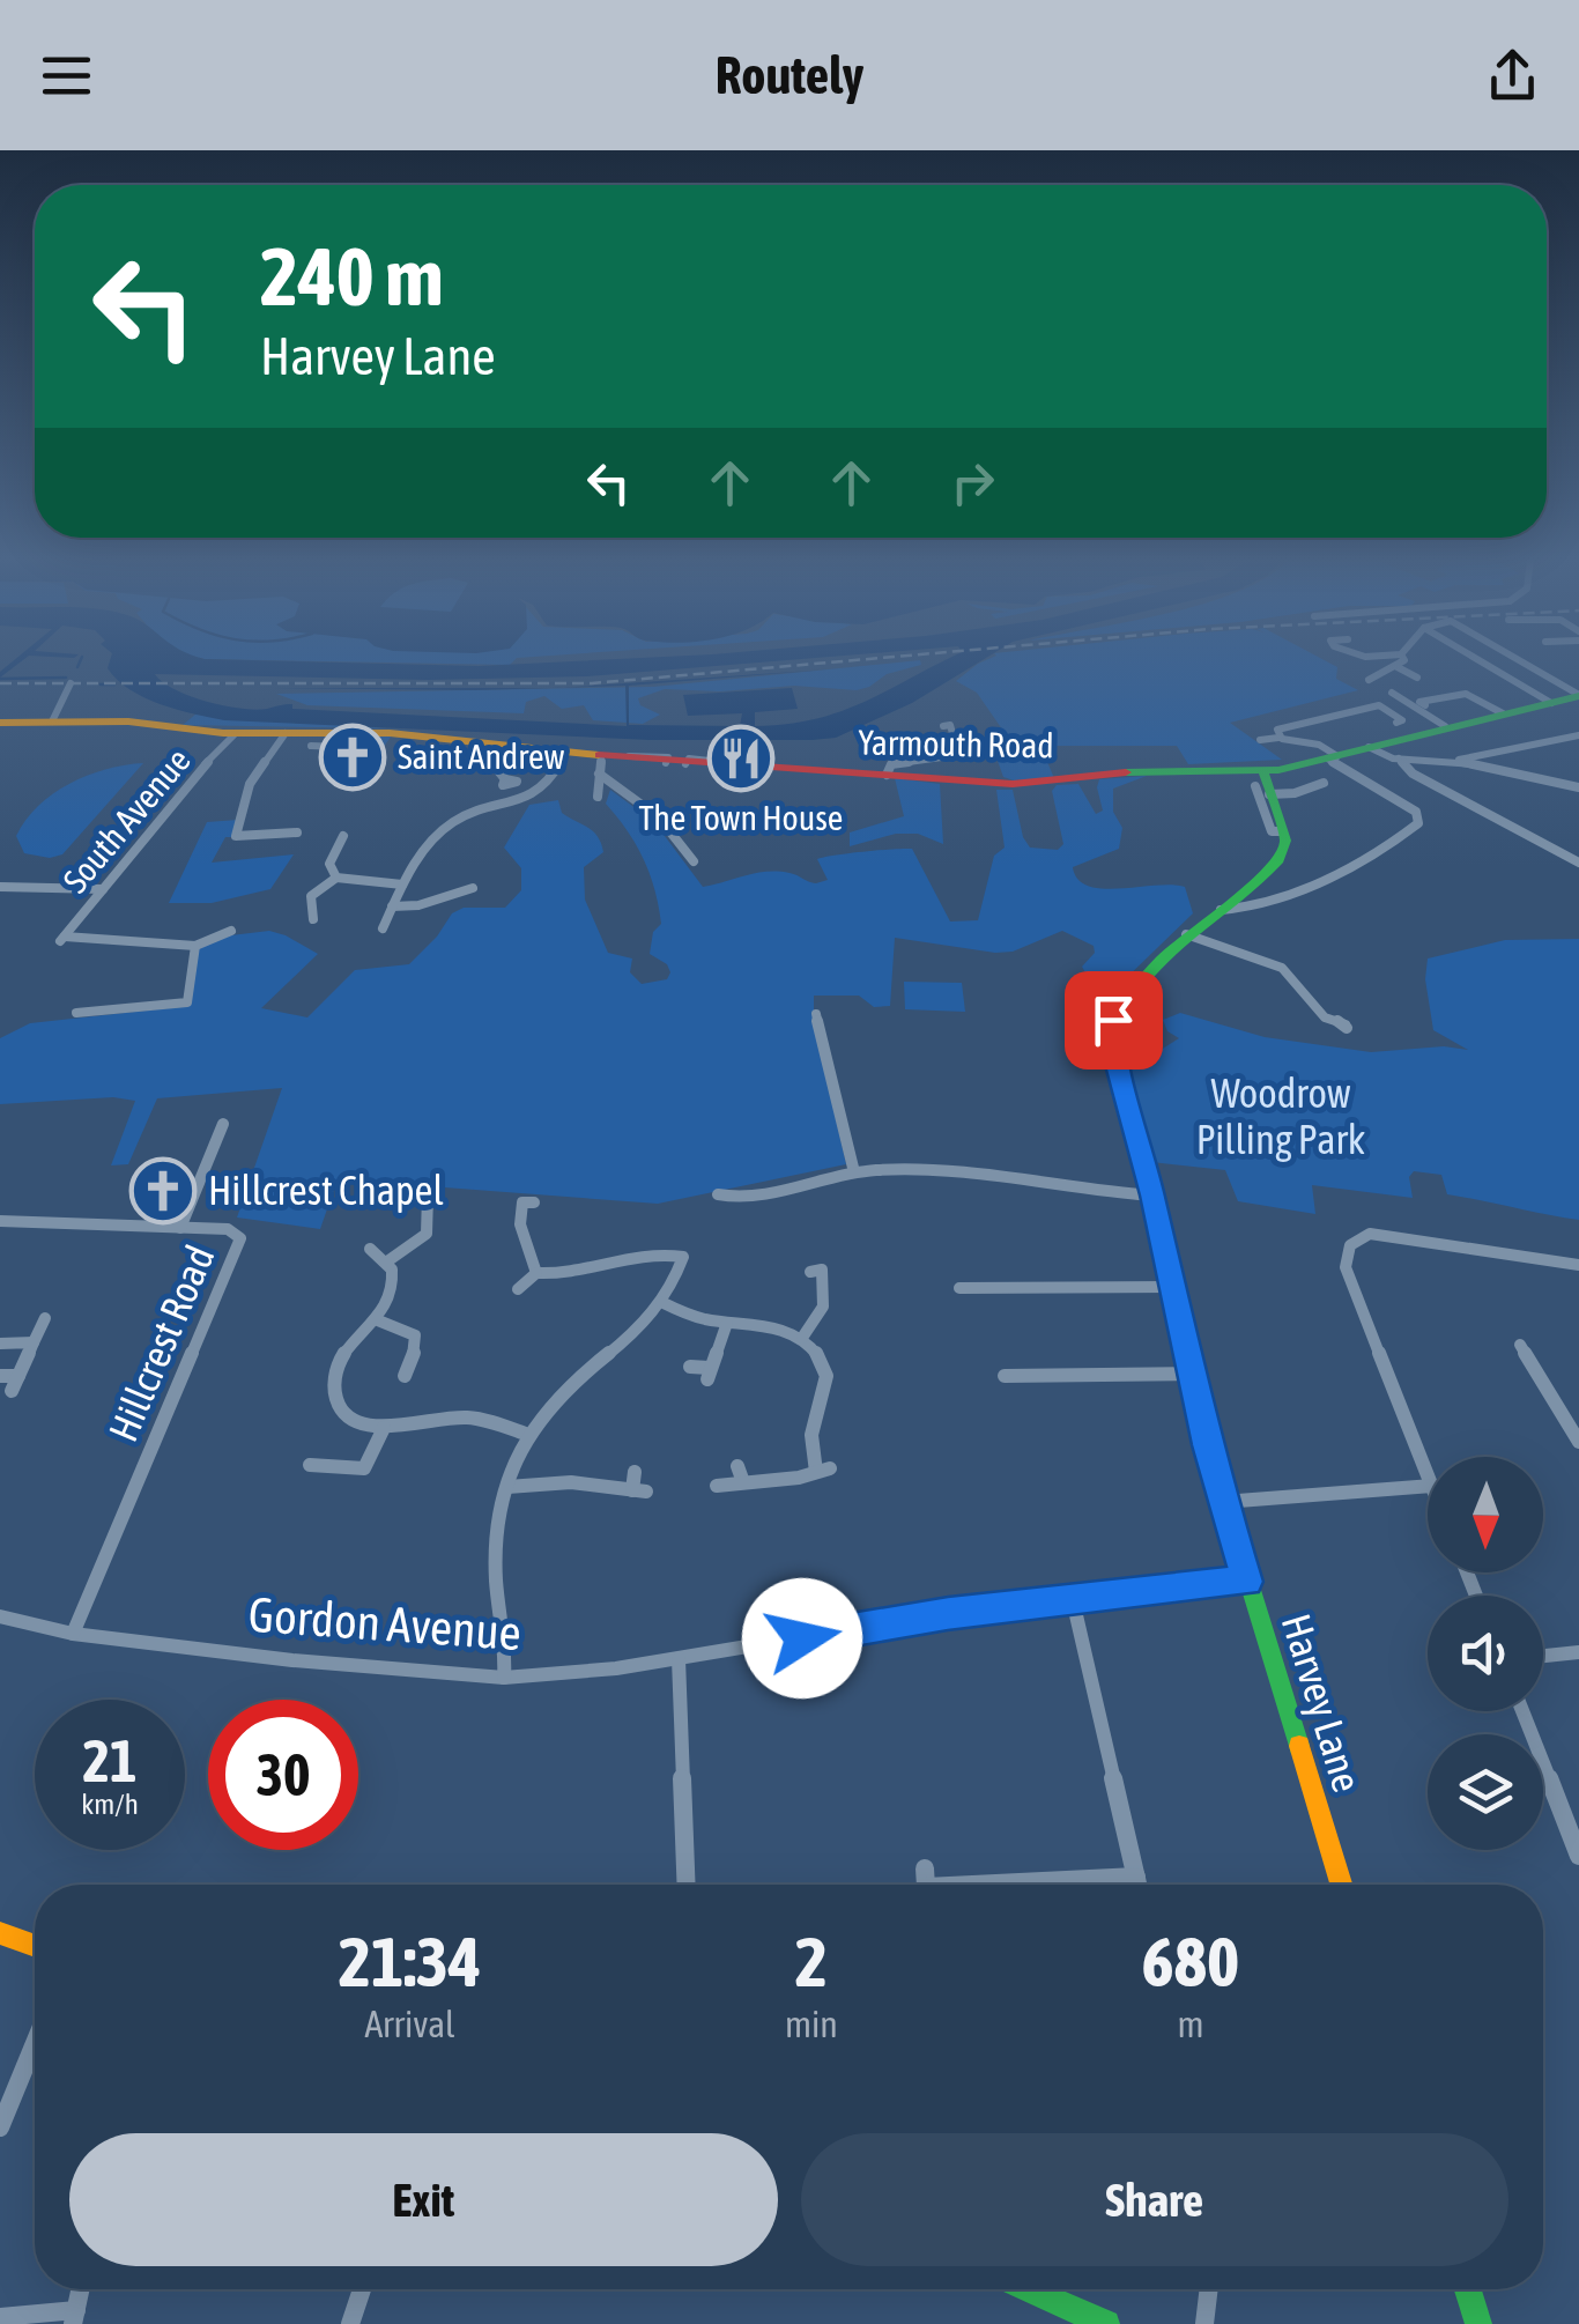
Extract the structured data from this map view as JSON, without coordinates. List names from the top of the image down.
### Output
{
  "streets": {
    "main road": ["Yarmouth Road", "Harvey Lane"],
    "street": ["South Avenue", "Hillcrest Road", "Gordon Avenue"]
  },
  "crossings": [
    ["Yarmouth Road", "South Avenue"],
    ["Yarmouth Road", "Harvey Lane"],
    ["Hillcrest Road", "Gordon Avenue"],
    ["Gordon Avenue", "Harvey Lane"]
  ],
  "parks": ["Woodrow Pilling Park"],
  "places": {
    "church": ["Saint Andrew", "Hillcrest Chapel"],
    "restaurant": ["The Town House"]
  },
  "north": "bottom",
  "page": {
    "header": "Routely",
    "turn": ["240 m", "Harvey Lane"],
    "speed": "21 km/h",
    "limit": "30",
    "eta": [
      "21:34",
      "Arrival",
      "2",
      "min",
      "680",
      "m"
    ],
    "buttons": ["Exit", "Share"]
  }
}
